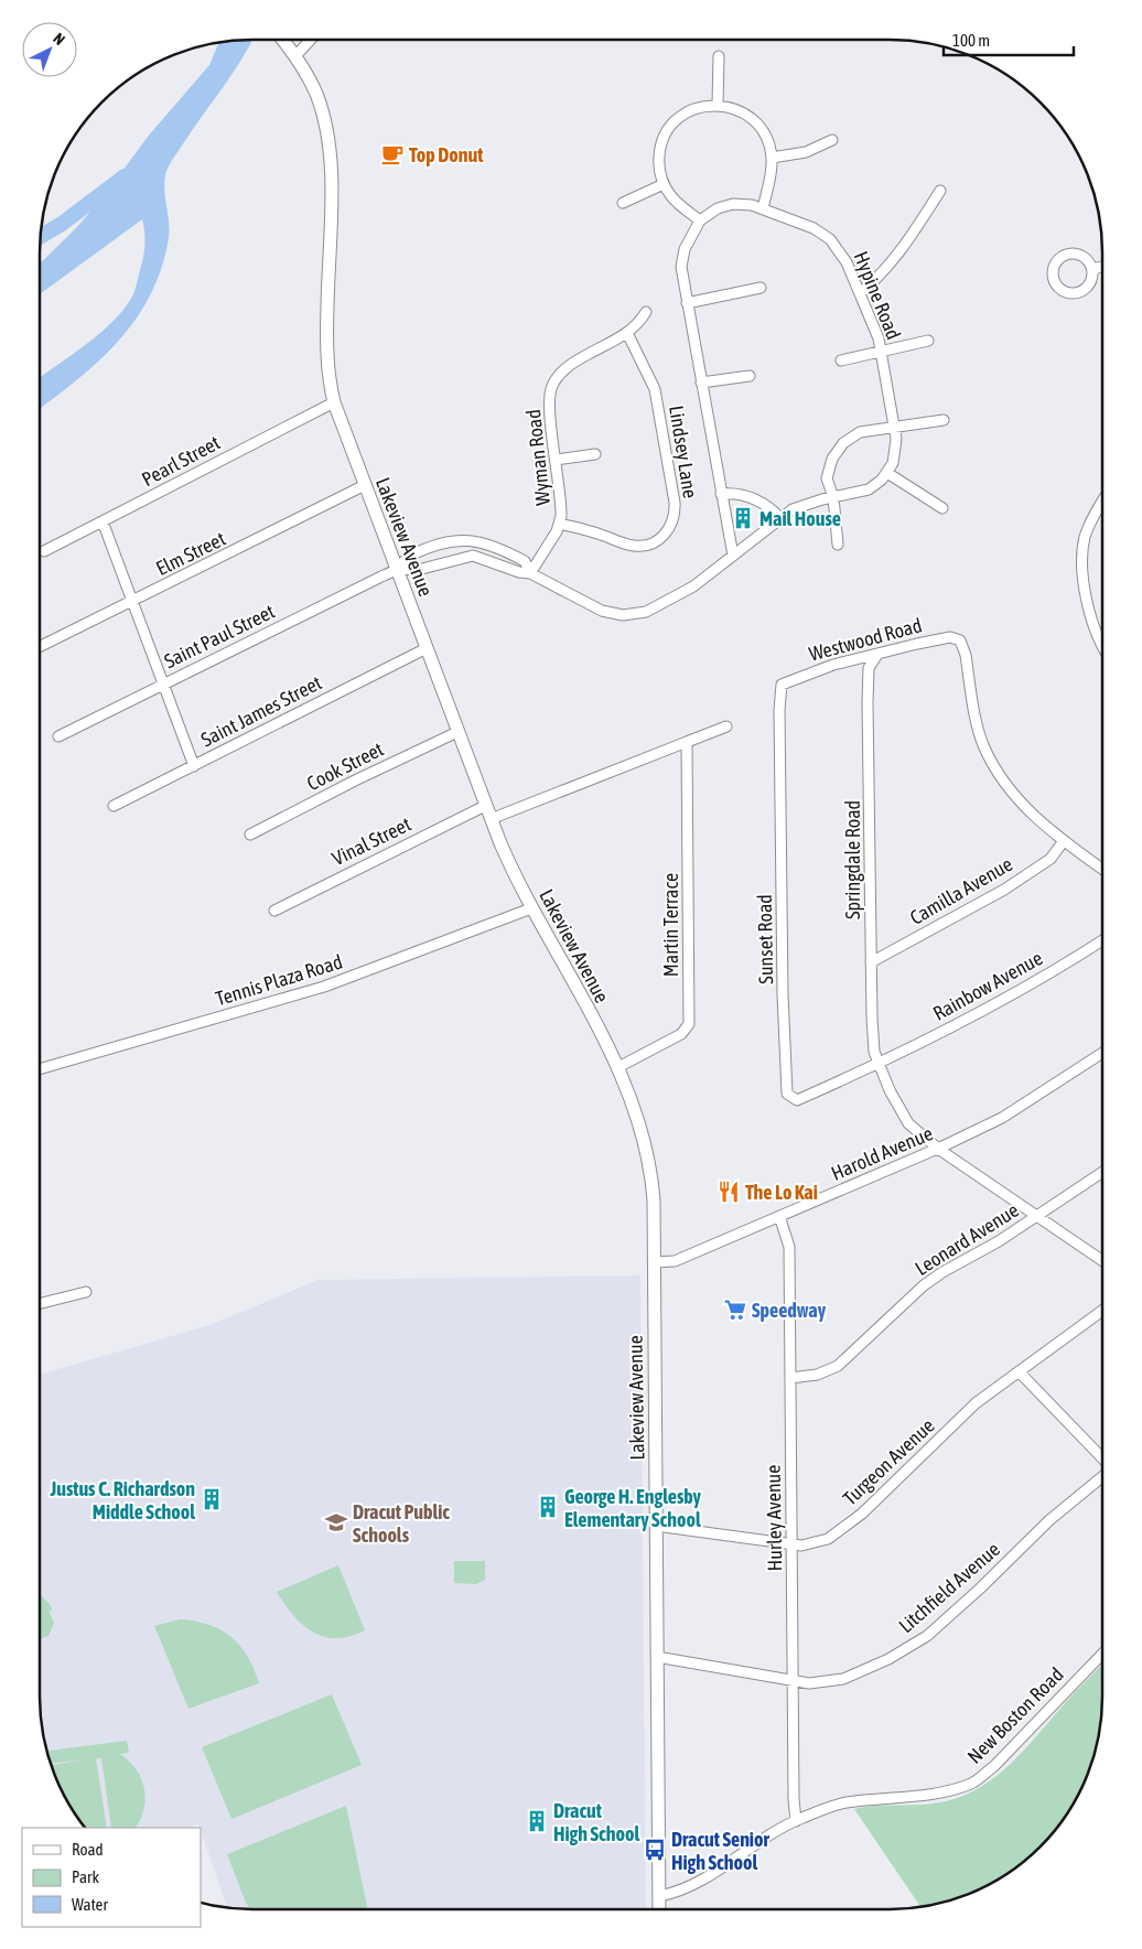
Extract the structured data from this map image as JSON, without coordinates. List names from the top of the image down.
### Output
{
  "streets": {
    "main road": ["Lakeview Avenue"],
    "street": [
      "Hypine Road",
      "Lindsey Lane",
      "Wyman Road",
      "Pearl Street",
      "Elm Street",
      "Saint Paul Street",
      "Westwood Road",
      "Saint James Street",
      "Cook Street",
      "Vinal Street",
      "Springdale Road",
      "Camilla Avenue",
      "Martin Terrace",
      "Sunset Road",
      "Tennis Plaza Road",
      "Rainbow Avenue",
      "Harold Avenue",
      "Leonard Avenue",
      "Turgeon Avenue",
      "Hurley Avenue",
      "Litchfield Avenue",
      "New Boston Road"
    ]
  },
  "crossings": [
    ["Lindsey Lane", "Wyman Road"],
    ["Pearl Street", "Lakeview Avenue"],
    ["Lakeview Avenue", "Elm Street"],
    ["Lakeview Avenue", "Saint Paul Street"],
    ["Lakeview Avenue", "Saint James Street"],
    ["Lakeview Avenue", "Cook Street"],
    ["Lakeview Avenue", "Vinal Street"],
    ["Lakeview Avenue", "Martin Terrace"],
    ["Lakeview Avenue", "Tennis Plaza Road"],
    ["Lakeview Avenue", "Harold Avenue"],
    ["Lakeview Avenue", "Turgeon Avenue"],
    ["Lakeview Avenue", "Litchfield Avenue"],
    ["Lakeview Avenue", "New Boston Road"],
    ["Westwood Road", "Springdale Road"],
    ["Westwood Road", "Camilla Avenue"],
    ["Westwood Road", "Sunset Road"],
    ["Springdale Road", "Camilla Avenue"],
    ["Springdale Road", "Sunset Road"],
    ["Springdale Road", "Rainbow Avenue"],
    ["Springdale Road", "Harold Avenue"],
    ["Springdale Road", "Leonard Avenue"],
    ["Sunset Road", "Rainbow Avenue"],
    ["Harold Avenue", "Hurley Avenue"],
    ["Leonard Avenue", "Hurley Avenue"],
    ["Turgeon Avenue", "Hurley Avenue"],
    ["Hurley Avenue", "Litchfield Avenue"],
    ["Hurley Avenue", "New Boston Road"]
  ],
  "places": {
    "cafe": ["Top Donut"],
    "building": [
      "Mail House",
      "Justus C. Richardson Middle School",
      "George H. Englesby Elementary School",
      "Dracut High School"
    ],
    "restaurant": ["The Lo Kai"],
    "supermarket": ["Speedway"],
    "school or university": ["Dracut Public Schools"],
    "bus stop": ["Dracut Senior High School"]
  },
  "legend": ["Road", "Park", "Water"],
  "scale_bar": "100 m",
  "north": "top right"
}
